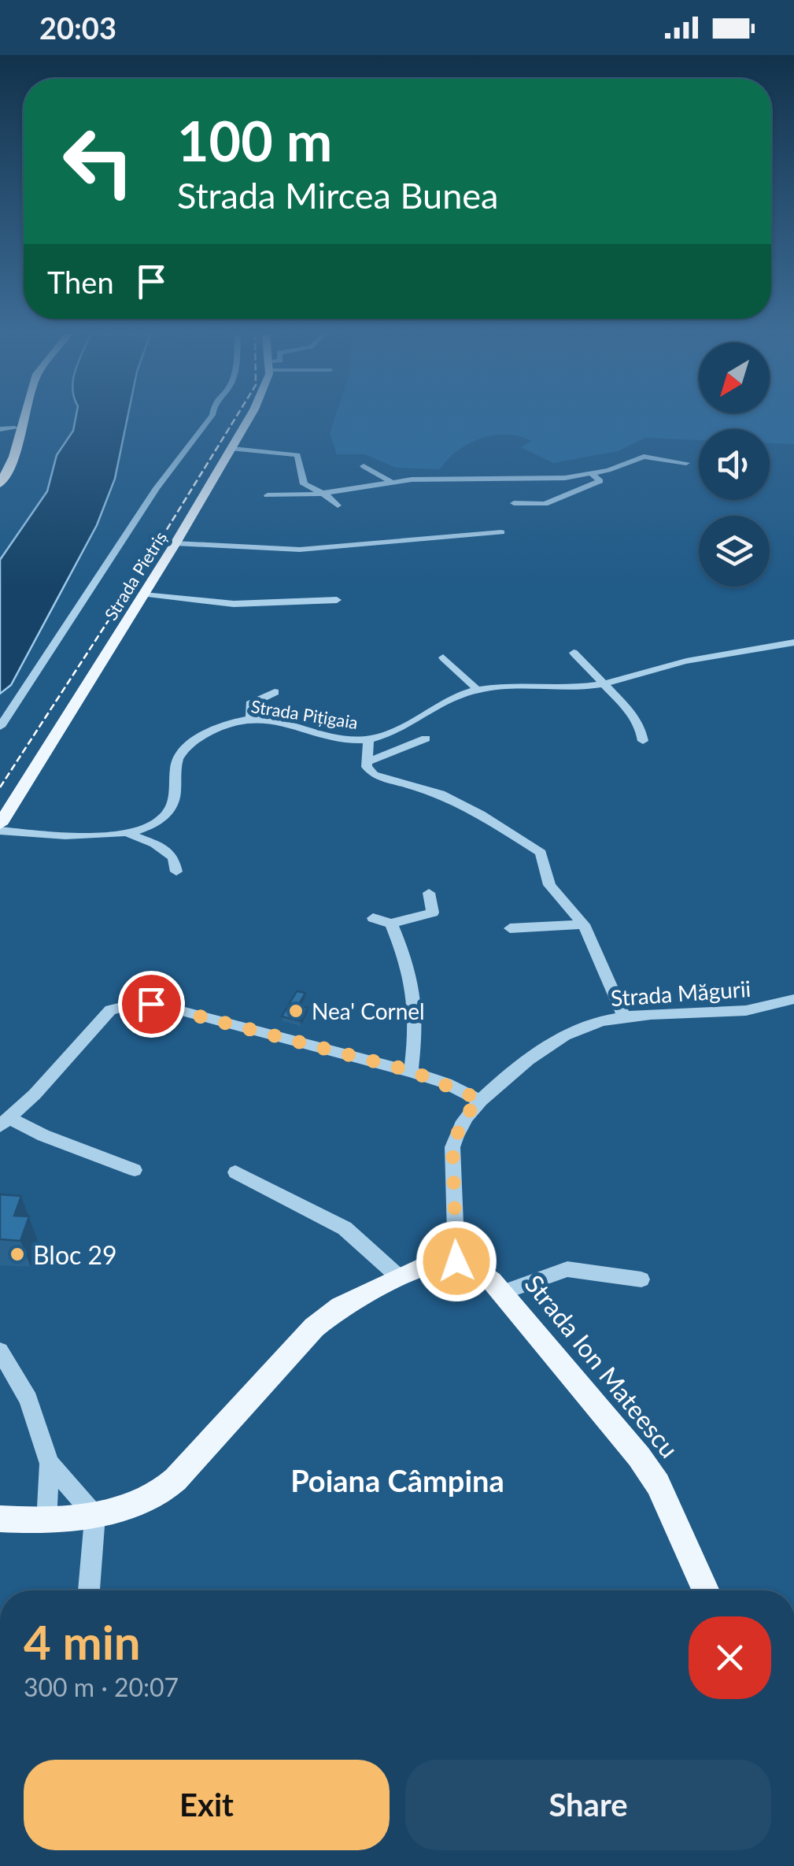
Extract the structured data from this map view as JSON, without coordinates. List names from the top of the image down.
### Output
{
  "streets": {
    "main road": ["Strada Pietriș", "Strada Ion Mateescu"],
    "street": ["Strada Pițigaia", "Strada Măgurii"]
  },
  "crossings": [
    ["Strada Măgurii", "Strada Ion Mateescu"]
  ],
  "districts": ["Poiana Câmpina"],
  "places": ["Nea' Cornel", "Bloc 29"],
  "north": "bottom left",
  "page": {
    "status": "20:03",
    "turn": ["100 m", "Strada Mircea Bunea"],
    "then": "Then",
    "heading": ["4 min", "300 m · 20:07"],
    "buttons": ["Exit", "Share"]
  }
}
